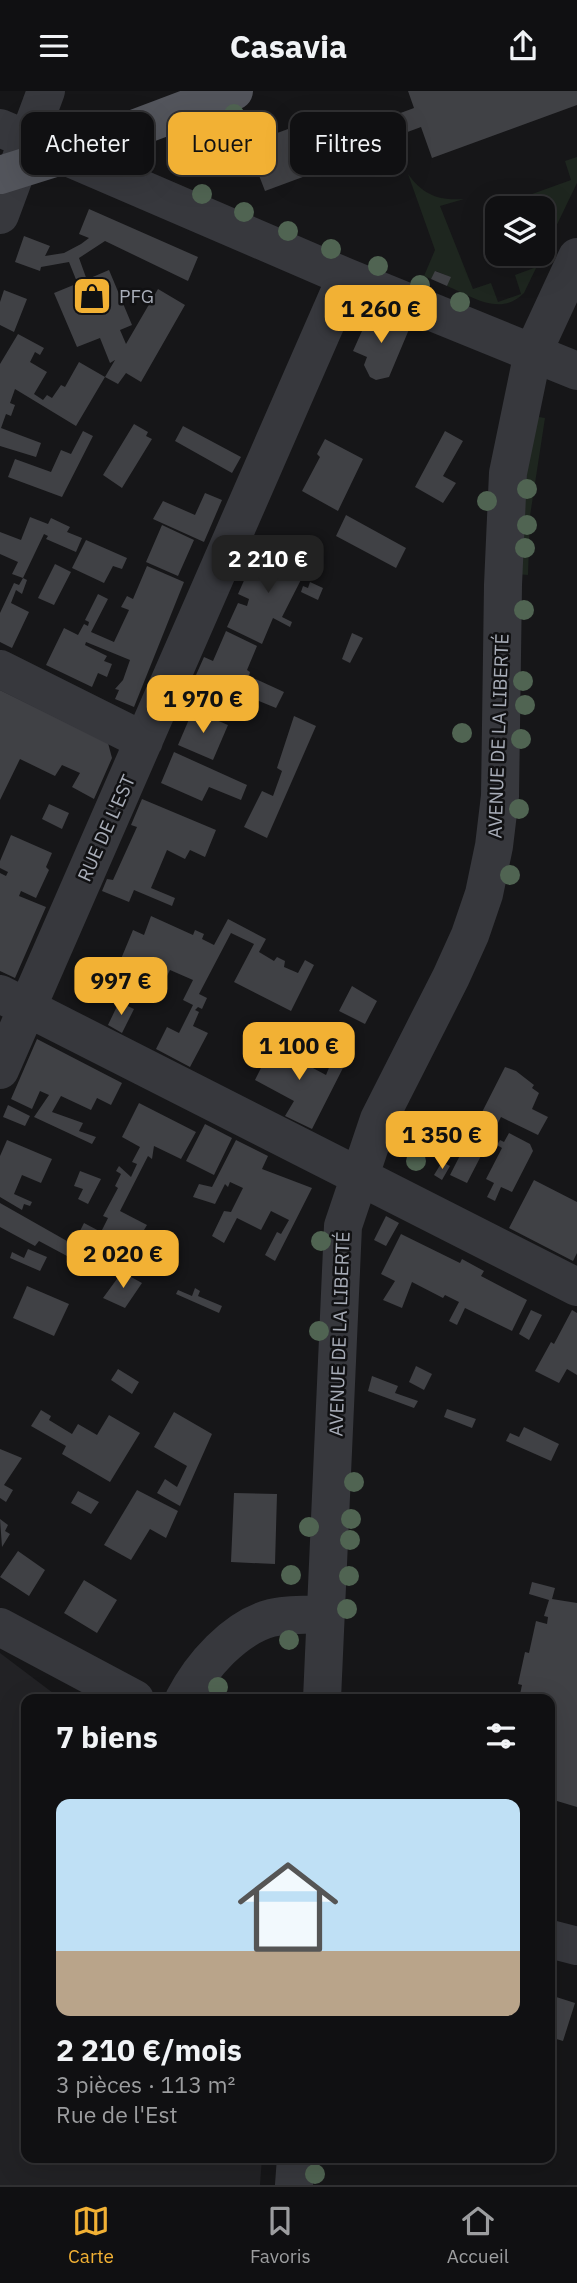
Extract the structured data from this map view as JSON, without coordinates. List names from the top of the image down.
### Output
{
  "streets": {
    "street": ["AVENUE DE LA LIBERTÉ", "RUE DE L'EST"]
  },
  "places": {
    "shop": ["PFG"]
  },
  "page": {
    "header": "Casavia",
    "chip": ["Acheter", "Louer", "Filtres"],
    "price": [
      "1 260 €",
      "2 210 €",
      "1 970 €",
      "997 €",
      "1 100 €",
      "1 350 €",
      "2 020 €"
    ],
    "heading": "7 biens",
    "list": [
      {
        "name": "2 210 €/mois",
        "note": "3 pièces · 113 m² · Rue de l'Est"
      }
    ],
    "tabs": ["Carte", "Favoris", "Accueil"]
  }
}
